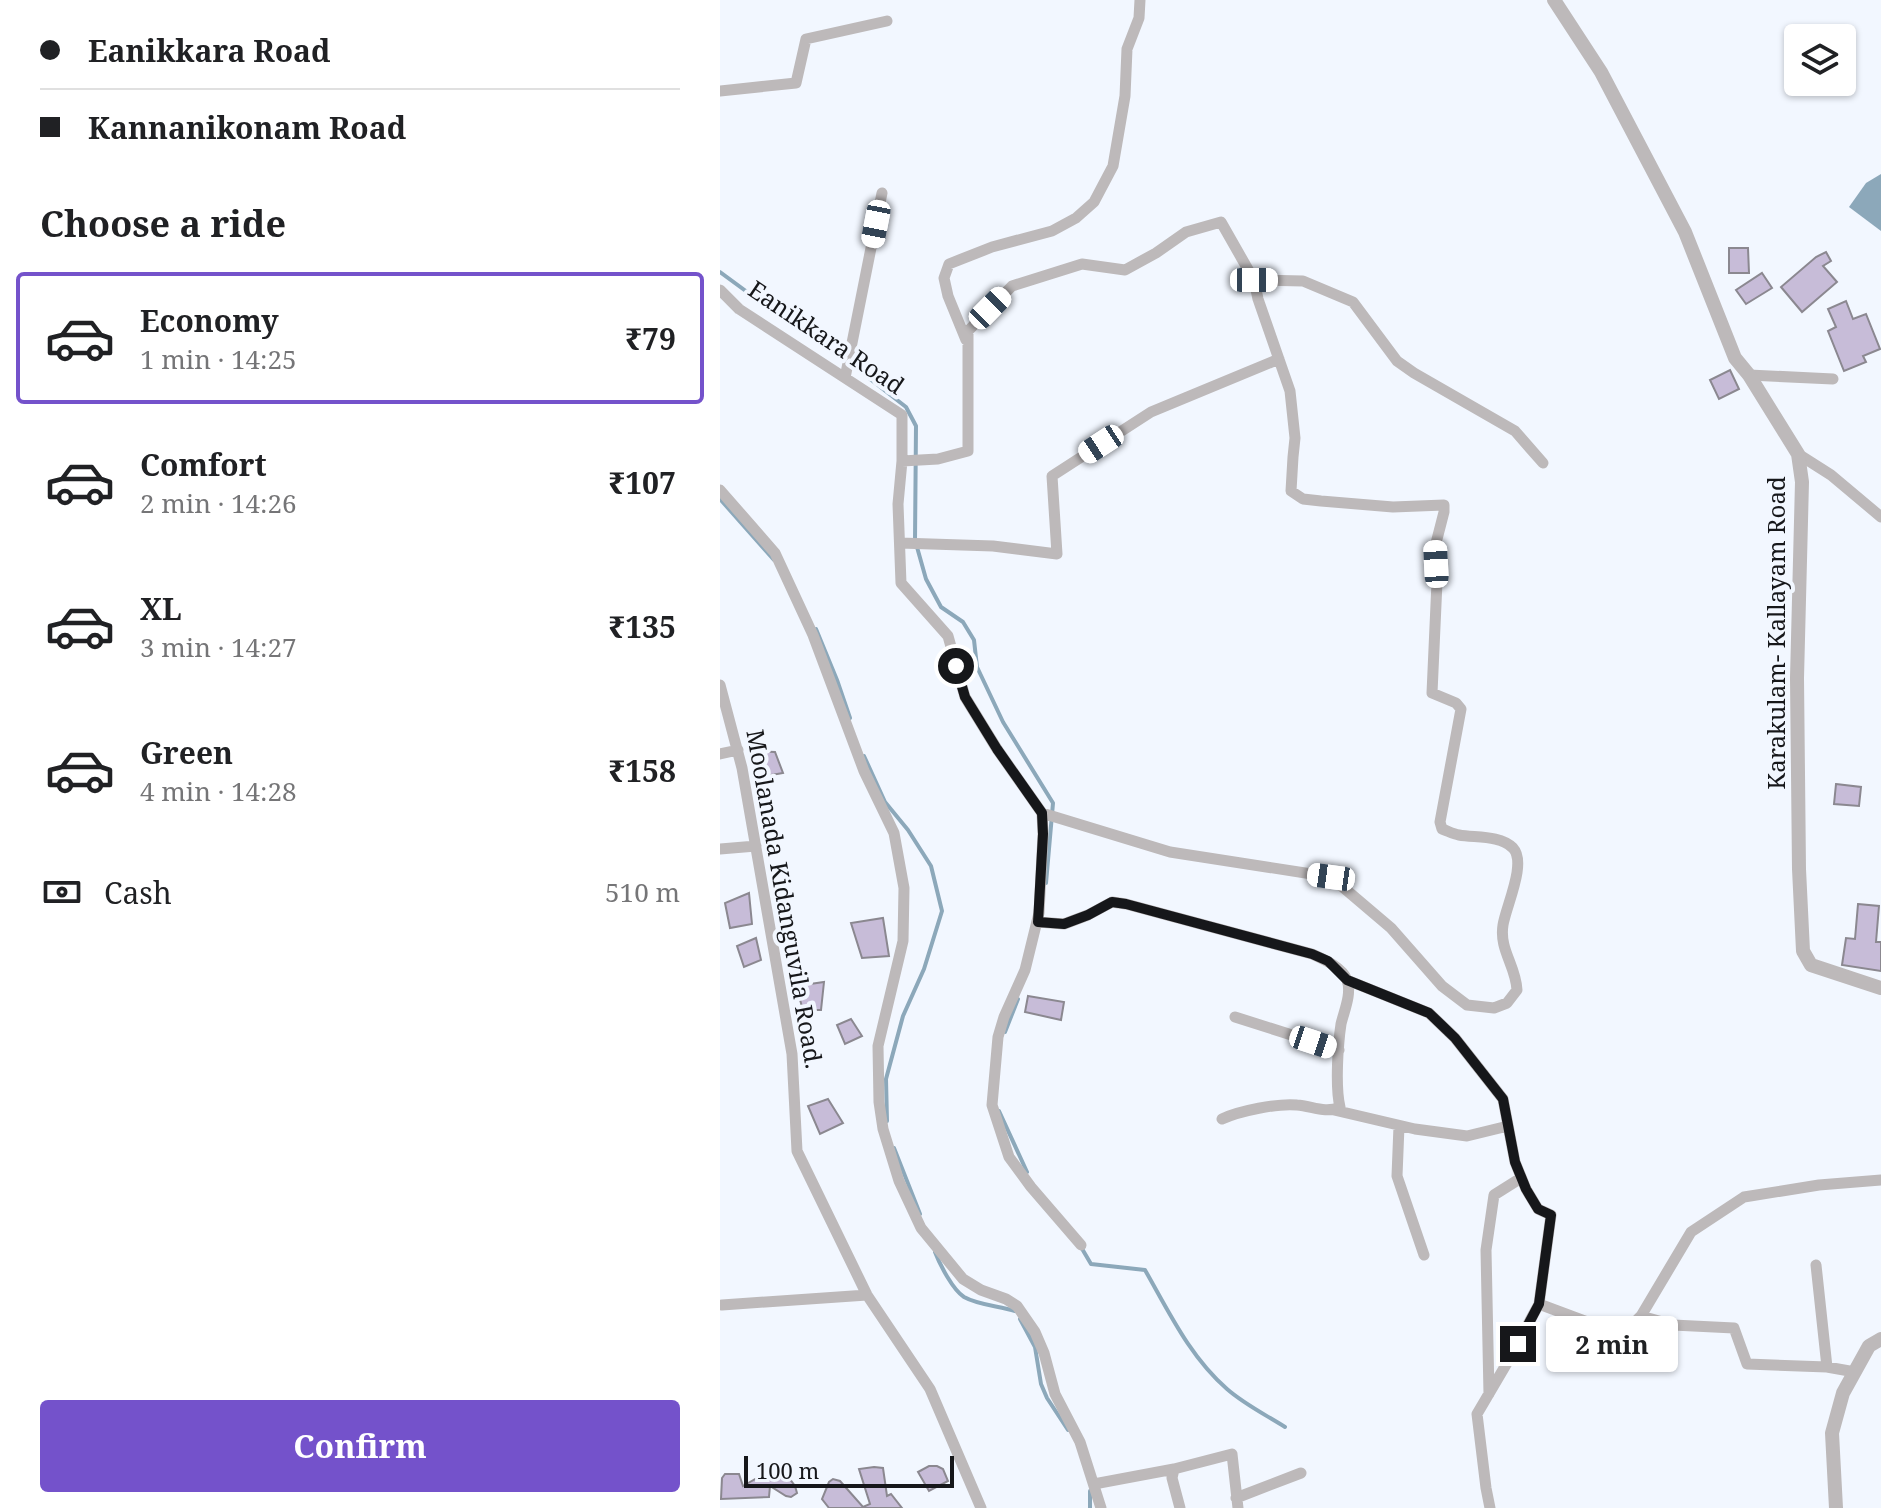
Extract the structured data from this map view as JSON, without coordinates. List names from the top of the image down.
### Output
{
  "streets": {
    "street": ["Eanikkara Road", "Karakulam- Kallayam Road", "Moolanada Kidanguvila Road."]
  },
  "scale_bar": "100 m",
  "page": {
    "banner": ["Eanikkara Road", "Kannanikonam Road"],
    "heading": "Choose a ride",
    "list": [
      {
        "name": "Economy",
        "note": "1 min · 14:25",
        "value": "₹79"
      },
      {
        "name": "Comfort",
        "note": "2 min · 14:26",
        "value": "₹107"
      },
      {
        "name": "XL",
        "note": "3 min · 14:27",
        "value": "₹135"
      },
      {
        "name": "Green",
        "note": "4 min · 14:28",
        "value": "₹158"
      }
    ],
    "pay": ["Cash", "510 m"],
    "bubble": "2 min",
    "buttons": "Confirm",
    "scale": "100 m"
  }
}
